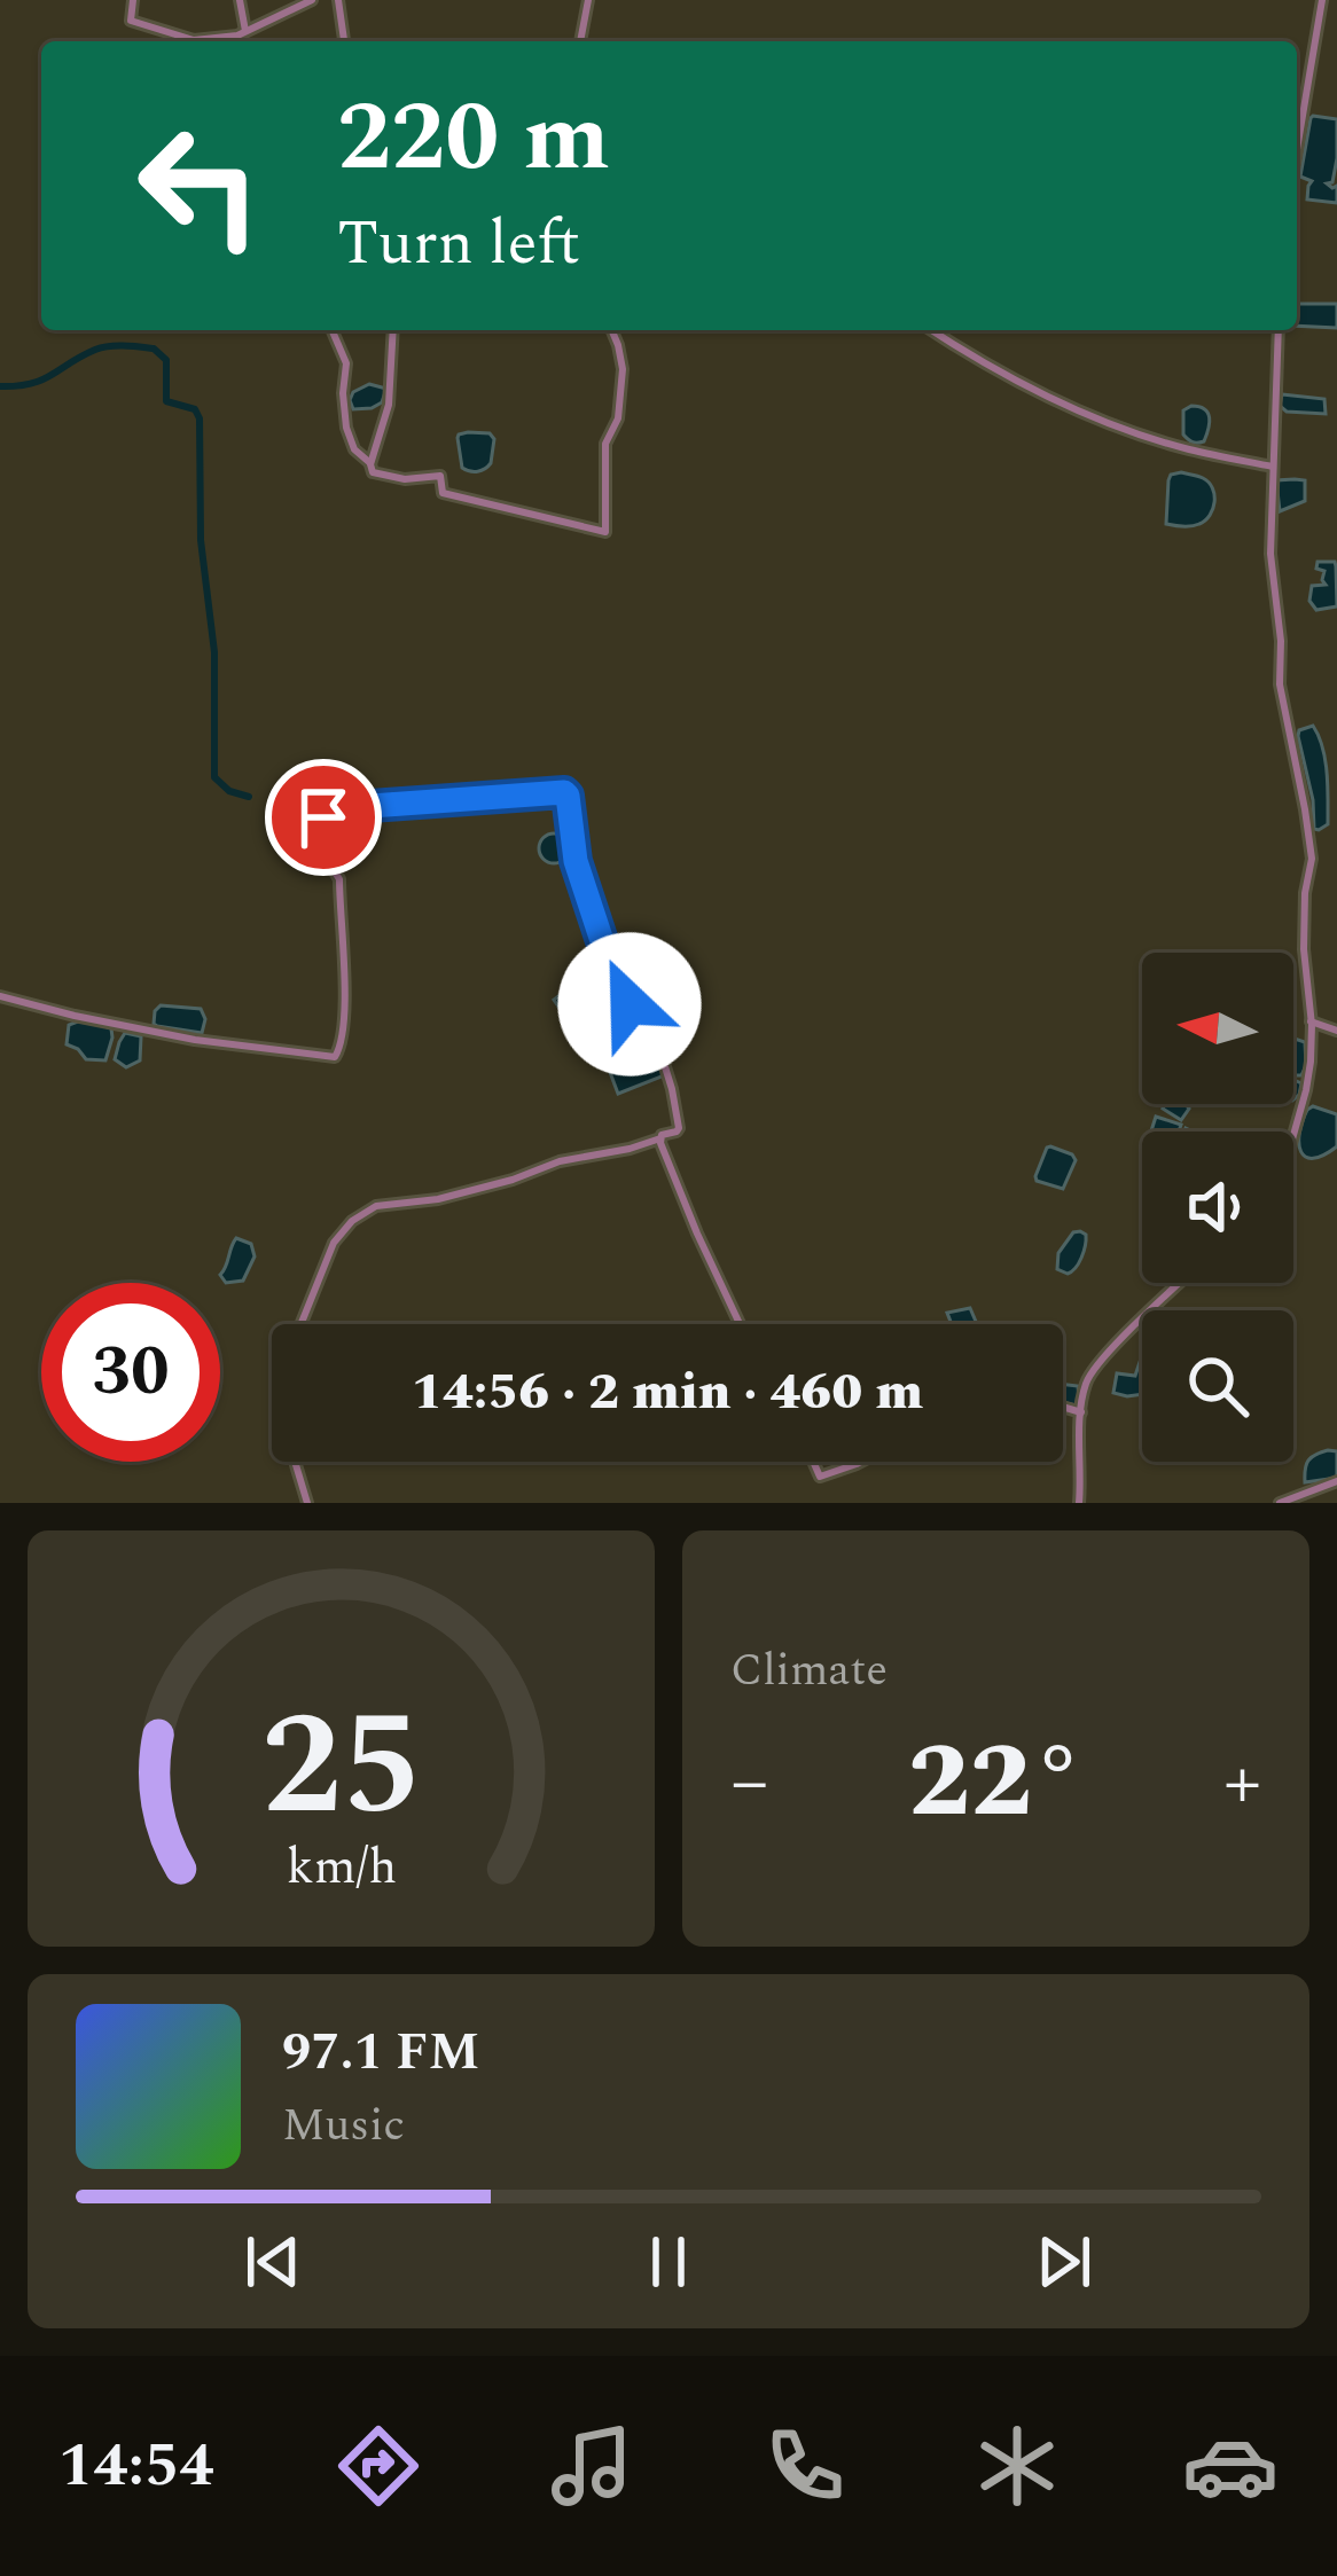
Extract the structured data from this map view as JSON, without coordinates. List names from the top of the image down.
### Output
{
  "north": "left",
  "page": {
    "turn": ["220 m", "Turn left"],
    "limit": "30",
    "trip": "14:56 · 2 min · 460 m",
    "tile": "Climate",
    "heat": ["−", "22°", "+"],
    "song": ["97.1 FM", "Music"],
    "tabs": "14:54",
    "gauge": ["25", "km/h"]
  }
}
